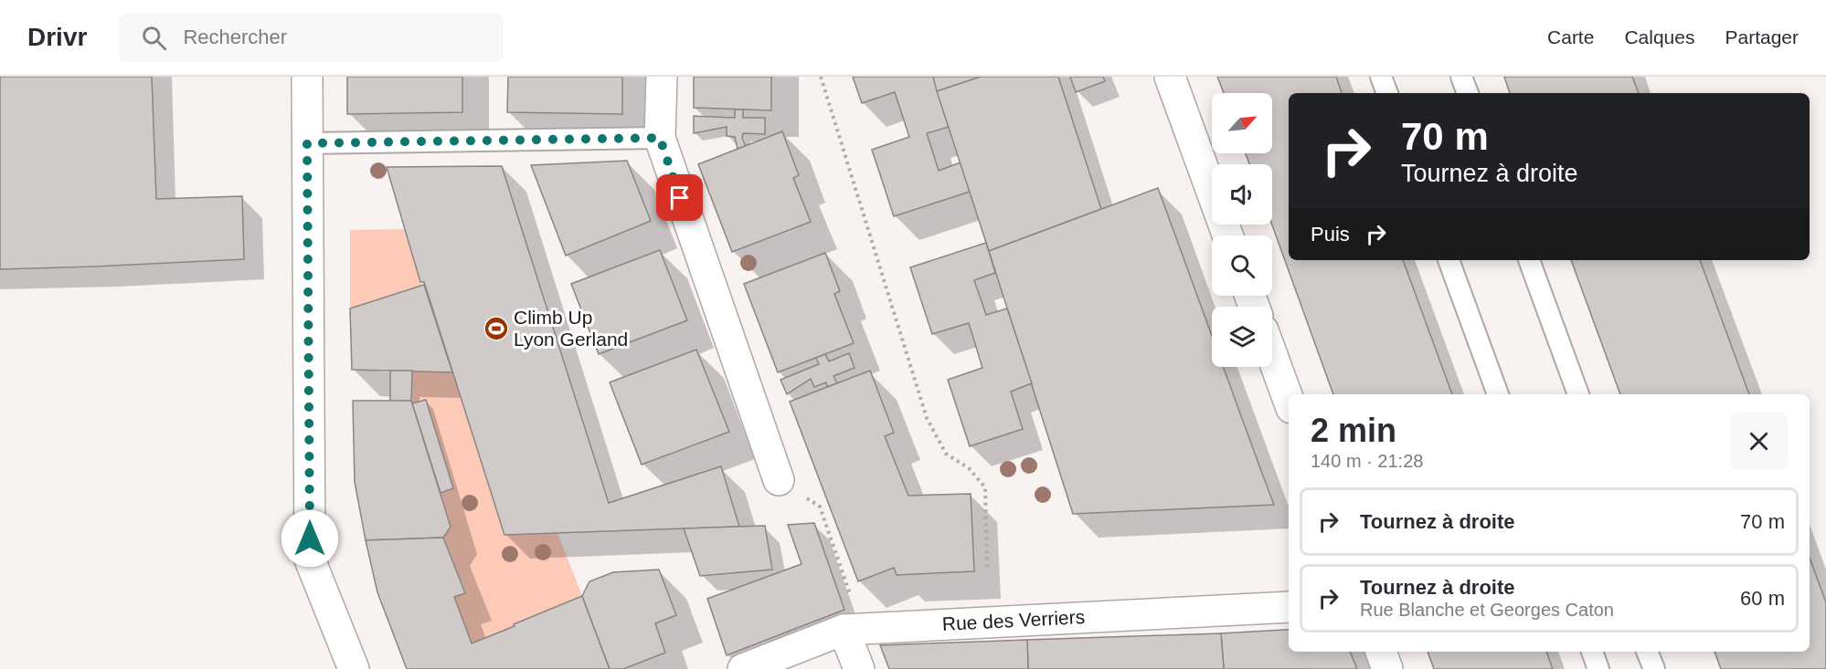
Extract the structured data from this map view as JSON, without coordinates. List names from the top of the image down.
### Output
{
  "streets": {
    "street": ["Rue des Verriers"]
  },
  "places": {
    "sports": ["Climb Up Lyon Gerland"]
  },
  "north": "top right",
  "page": {
    "header": "Drivr",
    "search": "Rechercher",
    "nav": ["Carte", "Calques", "Partager"],
    "turn": ["70 m", "Tournez à droite"],
    "then": "Puis",
    "heading": ["2 min", "140 m · 21:28"],
    "list": [
      {
        "name": "Tournez à droite",
        "value": "70 m"
      },
      {
        "name": "Tournez à droite",
        "note": "Rue Blanche et Georges Caton",
        "value": "60 m"
      }
    ]
  }
}
